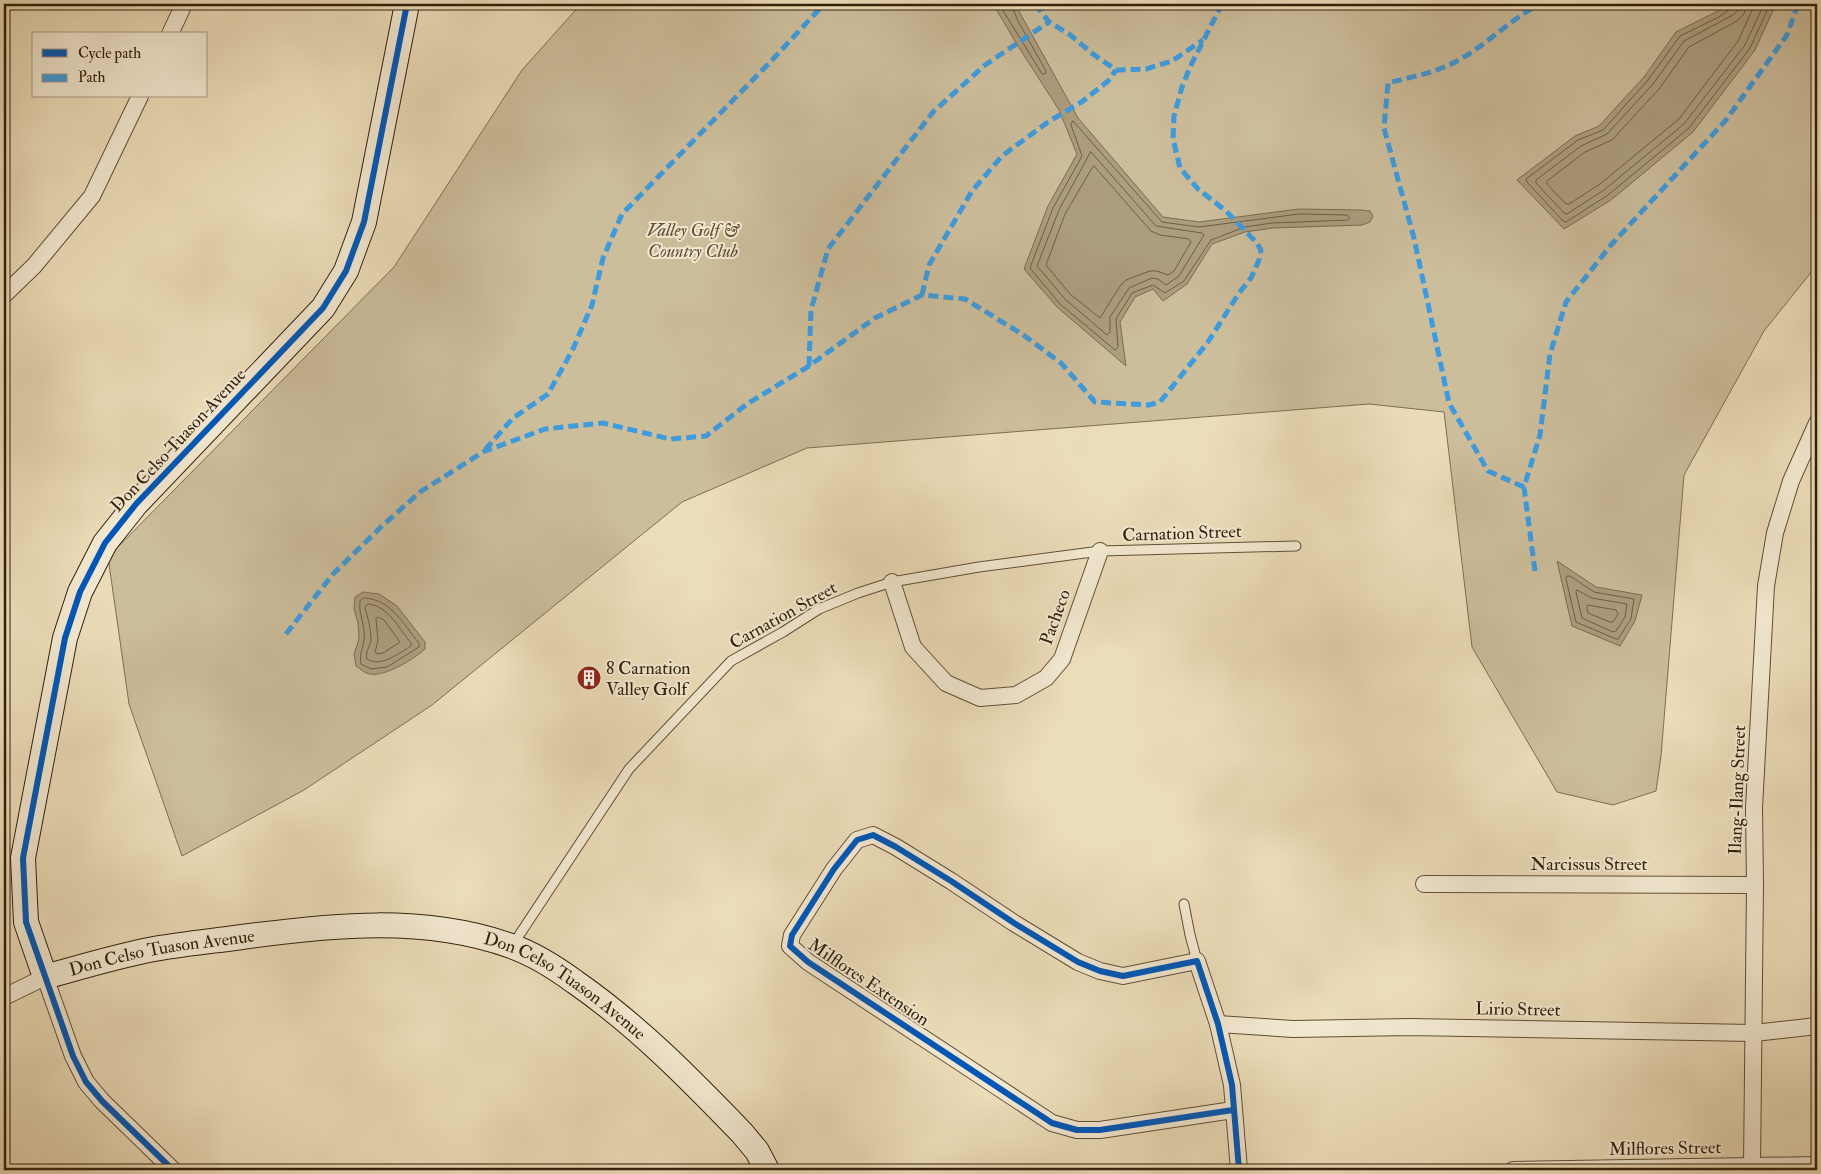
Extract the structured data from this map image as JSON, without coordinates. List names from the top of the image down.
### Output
{
  "streets": {
    "street": [
      "Don Celso Tuason Avenue",
      "Pacheco",
      "Ilang-Ilang Street",
      "Narcissus Street",
      "Milflores Extension",
      "Lirio Street",
      "Milflores Street"
    ],
    "lane": ["Carnation Street"]
  },
  "crossings": [
    ["Don Celso Tuason Avenue", "Carnation Street"],
    ["Carnation Street", "Pacheco"],
    ["Ilang-Ilang Street", "Narcissus Street"],
    ["Ilang-Ilang Street", "Lirio Street"],
    ["Ilang-Ilang Street", "Milflores Street"]
  ],
  "parks": ["Valley Golf & Country Club"],
  "places": {
    "building": ["8 Carnation Valley Golf"]
  },
  "legend": ["Cycle path", "Path"]
}
